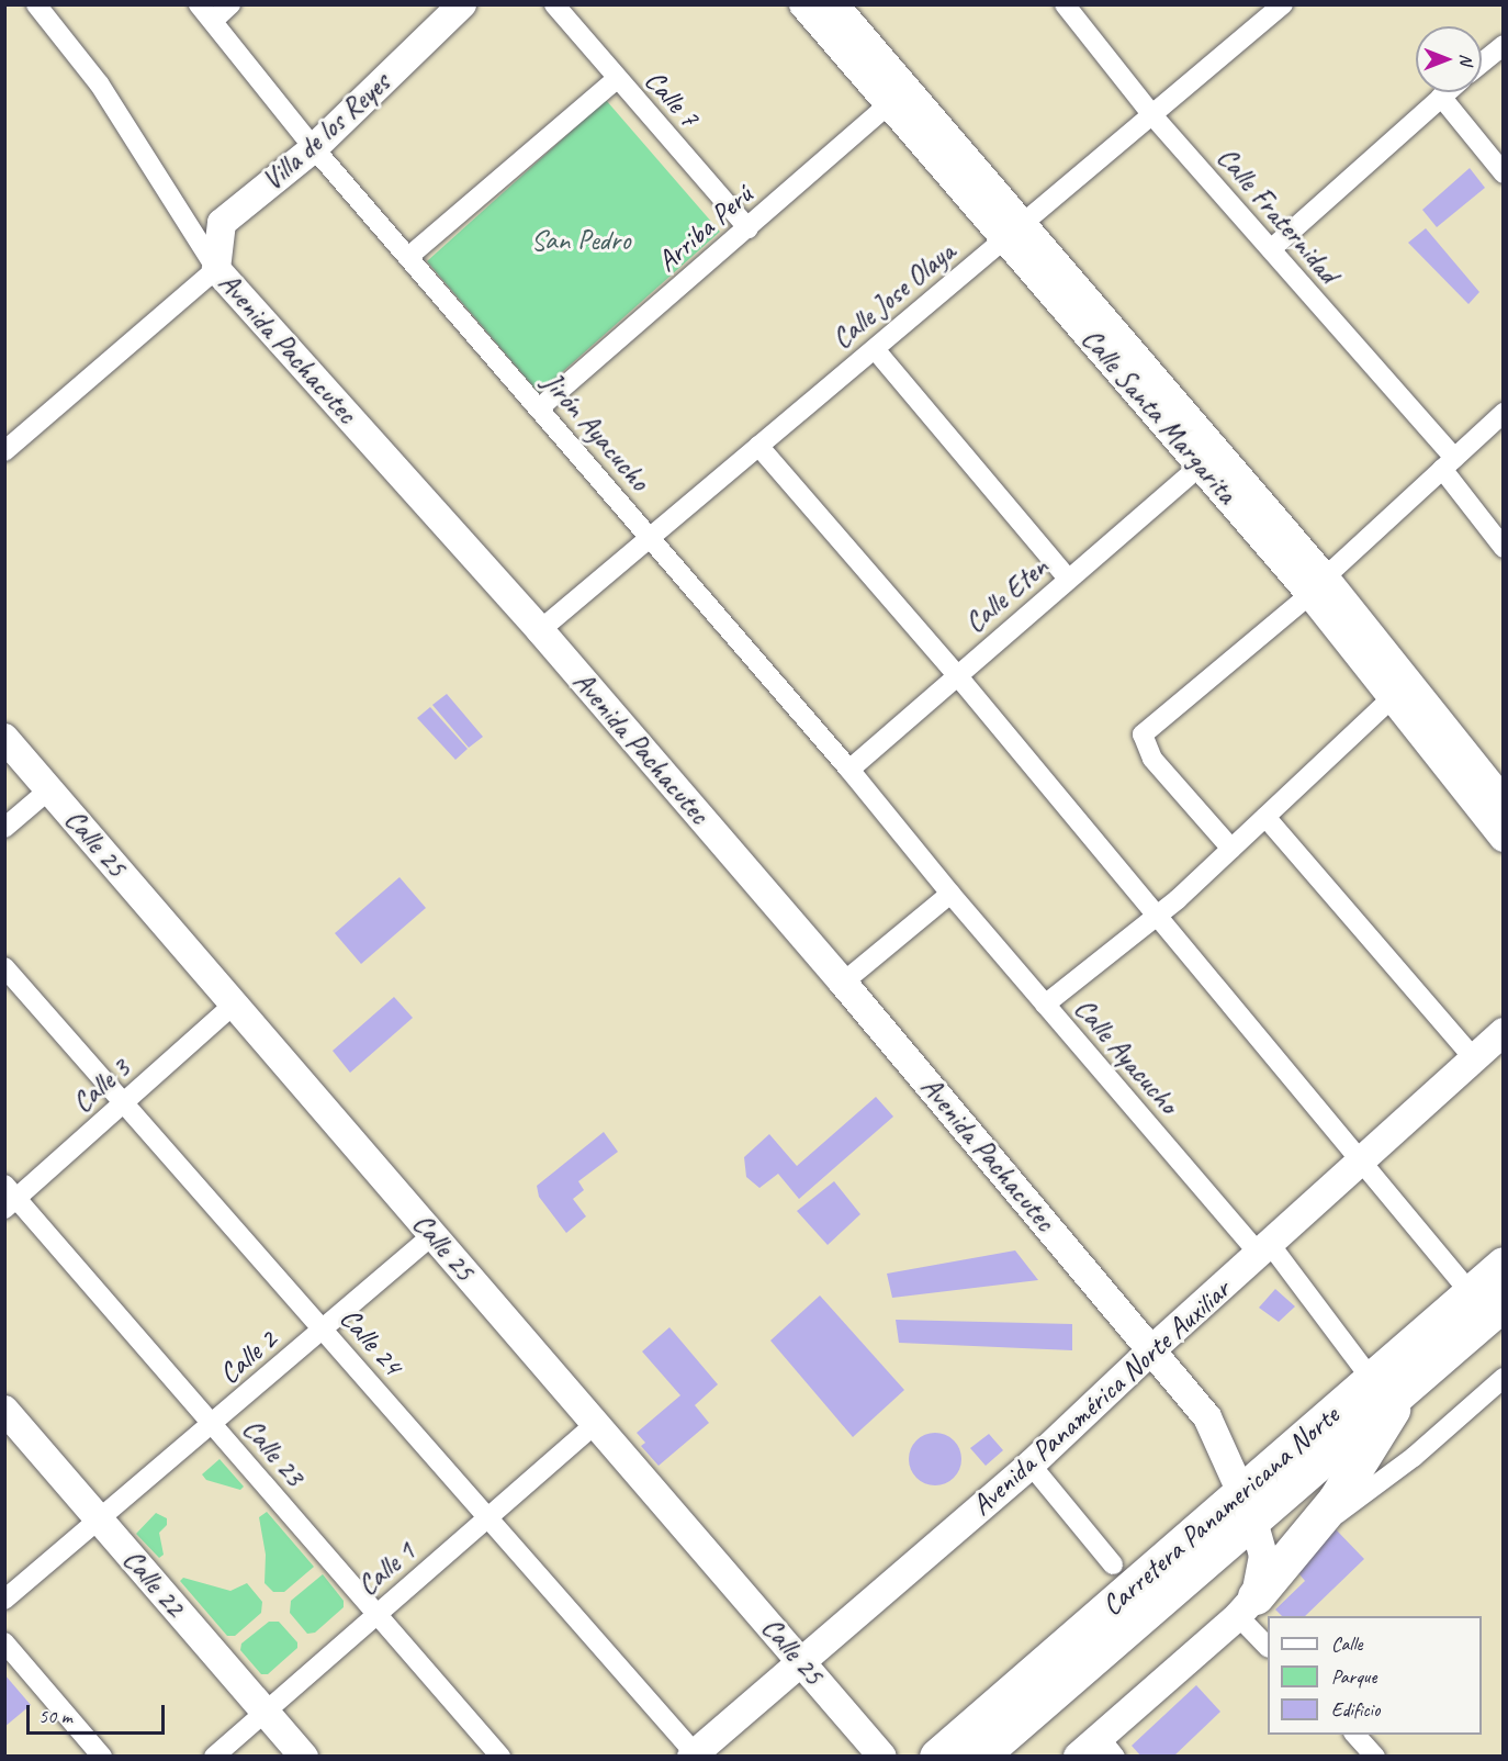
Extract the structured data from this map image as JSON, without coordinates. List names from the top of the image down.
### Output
{
  "streets": {
    "highway": ["Carretera Panamericana Norte"],
    "main road": [
      "Villa de los Reyes",
      "Avenida Pachacutec",
      "Calle Santa Margarita",
      "Calle 25",
      "Avenida Panamérica Norte Auxiliar",
      "Calle 22"
    ],
    "street": [
      "Calle 7",
      "Calle Fraternidad",
      "Arriba Perú",
      "Calle Jose Olaya",
      "Jirón Ayacucho",
      "Calle Eten",
      "Calle Ayacucho",
      "Calle 3",
      "Calle 24",
      "Calle 2",
      "Calle 23",
      "Calle 1"
    ]
  },
  "crossings": [
    ["Calle 7", "Arriba Perú"],
    ["Villa de los Reyes", "Avenida Pachacutec"],
    ["Villa de los Reyes", "Jirón Ayacucho"],
    ["Calle Fraternidad", "Calle Jose Olaya"],
    ["Arriba Perú", "Calle Santa Margarita"],
    ["Arriba Perú", "Jirón Ayacucho"],
    ["Calle Jose Olaya", "Avenida Pachacutec"],
    ["Calle Jose Olaya", "Calle Santa Margarita"],
    ["Calle Jose Olaya", "Jirón Ayacucho"],
    ["Avenida Pachacutec", "Avenida Panamérica Norte Auxiliar"],
    ["Avenida Pachacutec", "Carretera Panamericana Norte"],
    ["Calle Santa Margarita", "Calle Eten"],
    ["Jirón Ayacucho", "Calle Eten"],
    ["Jirón Ayacucho", "Calle Ayacucho"],
    ["Calle 25", "Calle 3"],
    ["Calle 25", "Calle 2"],
    ["Calle 25", "Avenida Panamérica Norte Auxiliar"],
    ["Calle 25", "Calle 1"],
    ["Calle Ayacucho", "Avenida Panamérica Norte Auxiliar"],
    ["Calle Ayacucho", "Carretera Panamericana Norte"],
    ["Calle 3", "Calle 24"],
    ["Calle 3", "Calle 23"],
    ["Calle 24", "Calle 2"],
    ["Calle 24", "Avenida Panamérica Norte Auxiliar"],
    ["Calle 24", "Calle 1"],
    ["Calle 2", "Calle 23"],
    ["Calle 2", "Calle 22"],
    ["Calle 23", "Calle 1"],
    ["Calle 1", "Calle 22"]
  ],
  "parks": ["San Pedro"],
  "legend": ["Calle", "Parque", "Edificio"],
  "scale_bar": "50 m",
  "north": "right"
}
